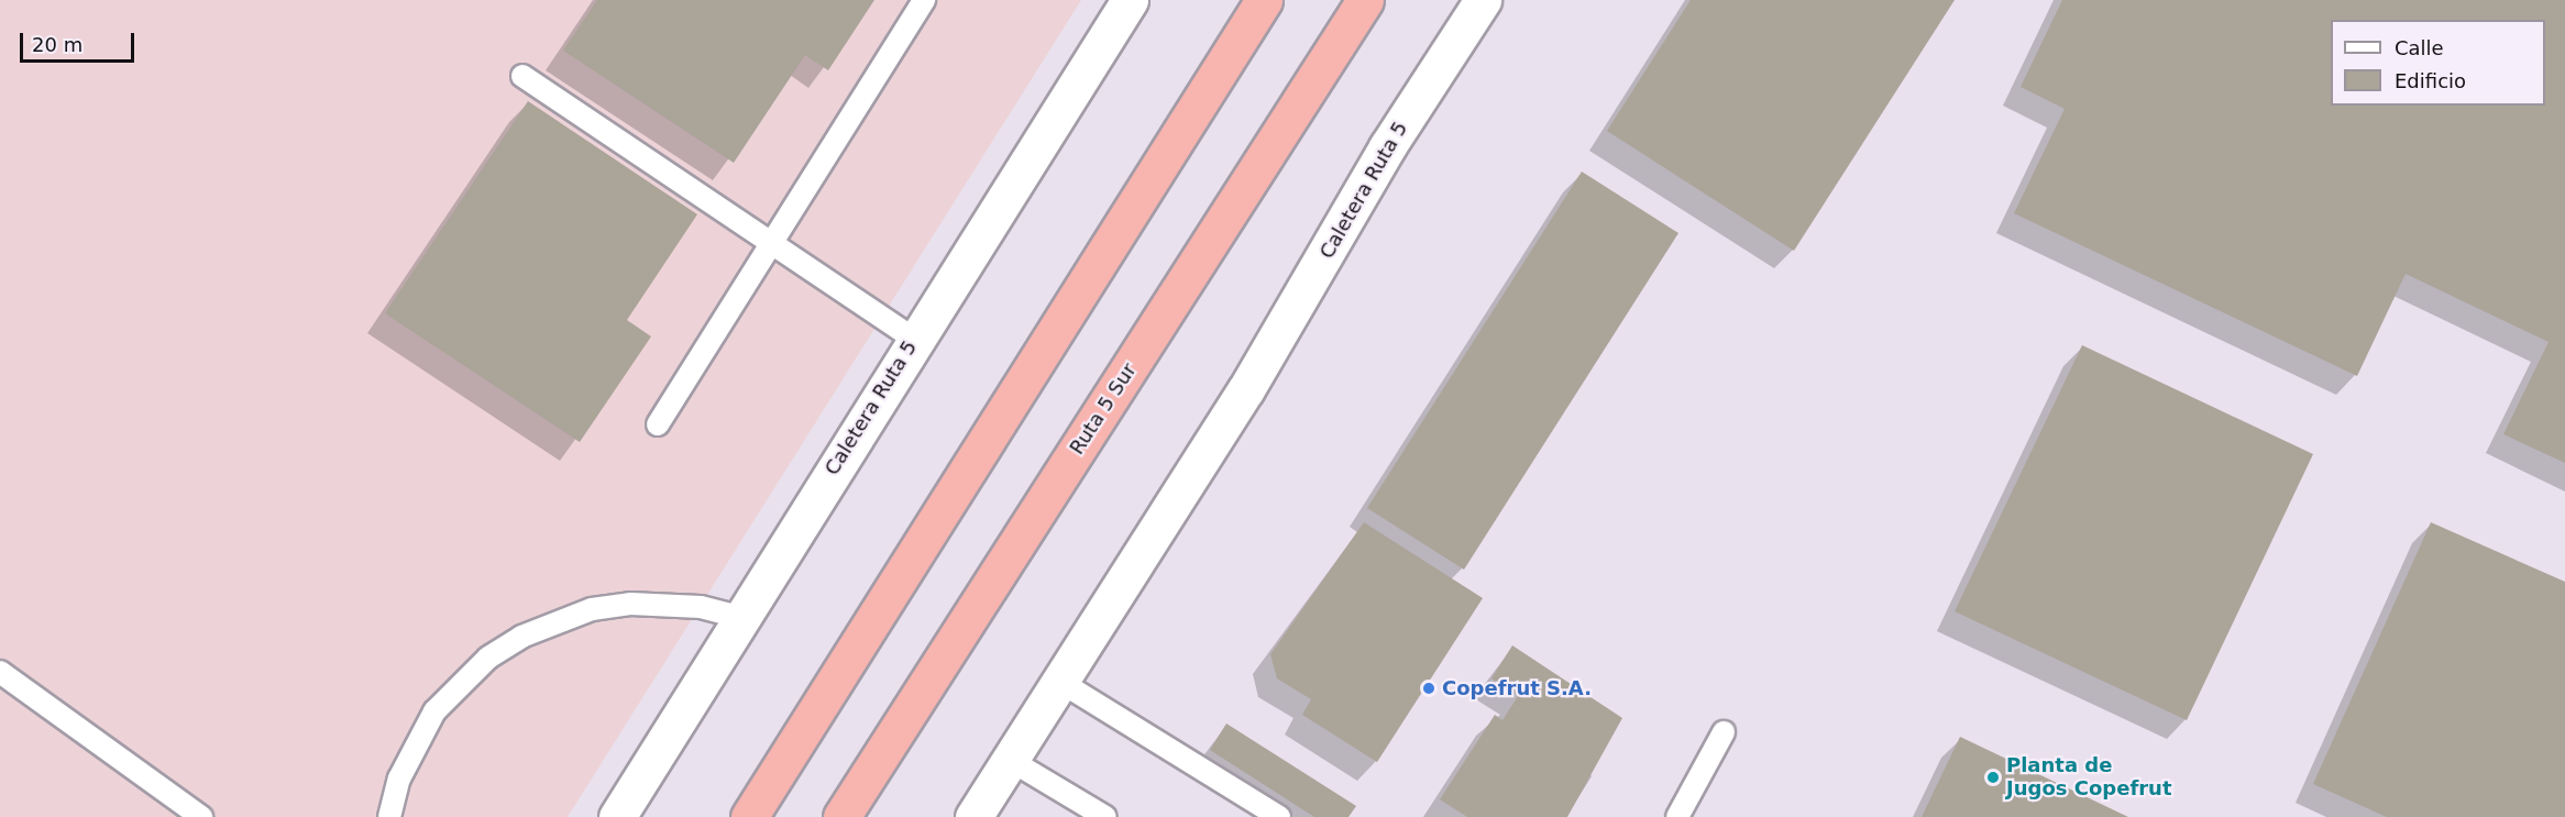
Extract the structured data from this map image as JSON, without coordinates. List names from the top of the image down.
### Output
{
  "streets": {
    "highway": ["Ruta 5 Sur"],
    "street": ["Caletera Ruta 5"]
  },
  "places": ["Copefrut S.A.", "Planta de Jugos Copefrut"],
  "legend": ["Calle", "Edificio"],
  "scale_bar": "20 m"
}
